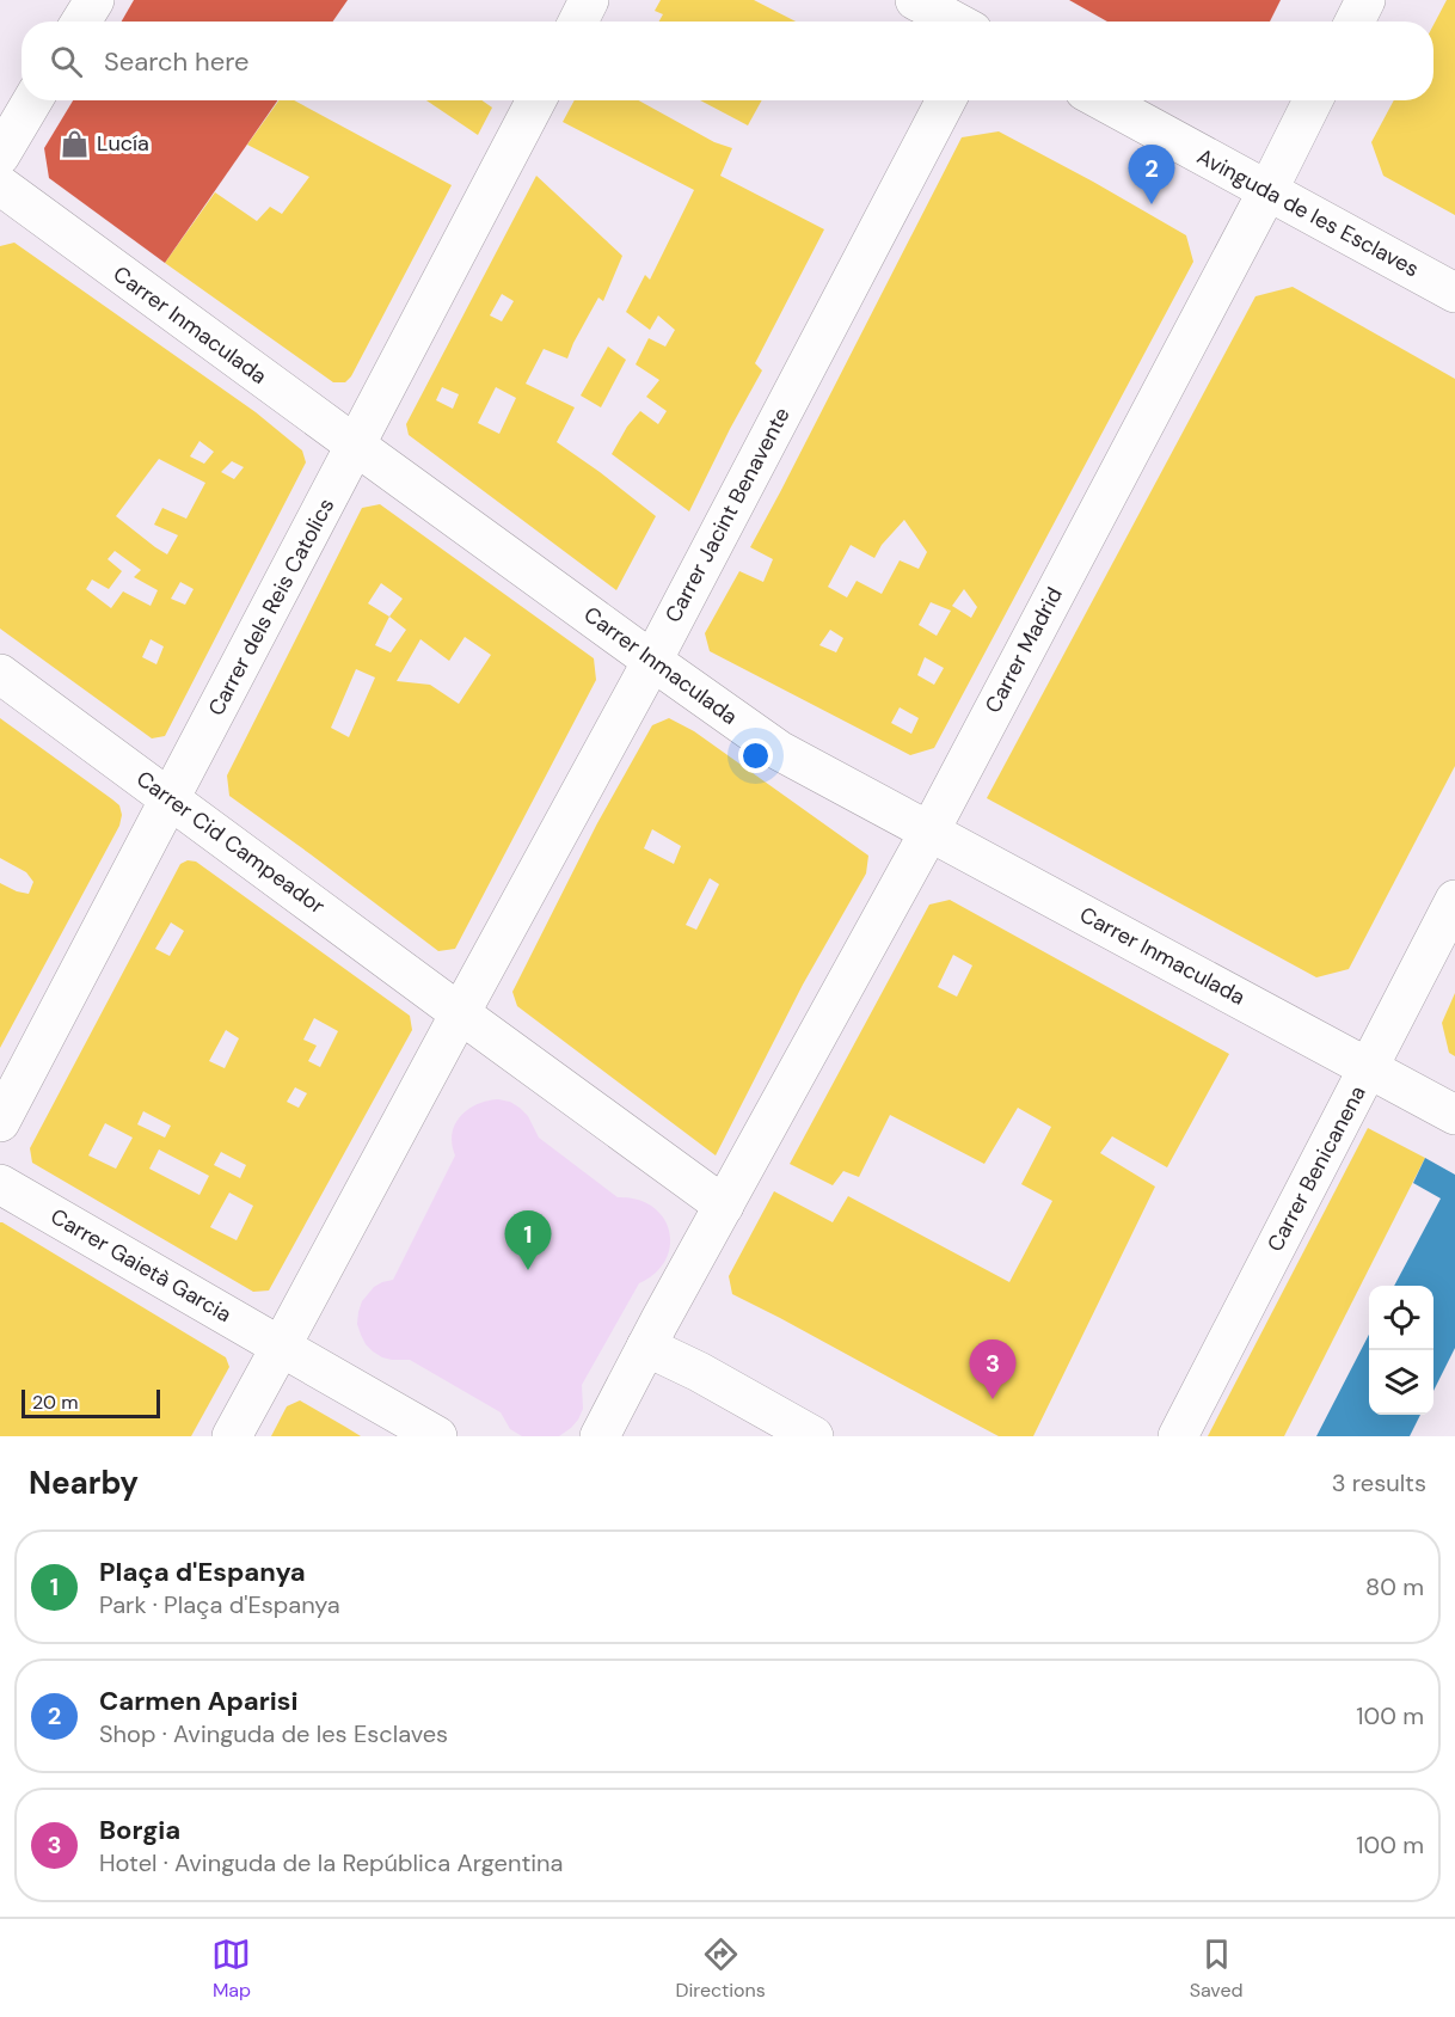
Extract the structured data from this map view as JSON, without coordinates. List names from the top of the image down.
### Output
{
  "streets": {
    "street": [
      "Avinguda de les Esclaves",
      "Carrer Inmaculada",
      "Carrer Jacint Benavente",
      "Carrer dels Reis Catolics",
      "Carrer Madrid",
      "Carrer Cid Campeador",
      "Carrer Benicanena",
      "Carrer Gaietà Garcia"
    ]
  },
  "crossings": [
    ["Avinguda de les Esclaves", "Carrer Madrid"],
    ["Carrer Inmaculada", "Carrer Jacint Benavente"],
    ["Carrer Inmaculada", "Carrer dels Reis Catolics"],
    ["Carrer Inmaculada", "Carrer Madrid"],
    ["Carrer Inmaculada", "Carrer Benicanena"],
    ["Carrer Jacint Benavente", "Carrer Cid Campeador"],
    ["Carrer Jacint Benavente", "Carrer Gaietà Garcia"],
    ["Carrer dels Reis Catolics", "Carrer Cid Campeador"],
    ["Carrer Madrid", "Carrer Cid Campeador"]
  ],
  "places": {
    "shop": ["Lucía"]
  },
  "scale_bar": "20 m",
  "page": {
    "search": "Search here",
    "pins": ["2", "1", "3"],
    "scale": "20 m",
    "heading": ["Nearby", "3 results"],
    "list": [
      {
        "mark": "1",
        "name": "Plaça d'Espanya",
        "note": "Park · Plaça d'Espanya",
        "value": "80 m"
      },
      {
        "mark": "2",
        "name": "Carmen Aparisi",
        "note": "Shop · Avinguda de les Esclaves",
        "value": "100 m"
      },
      {
        "mark": "3",
        "name": "Borgia",
        "note": "Hotel · Avinguda de la República Argentina",
        "value": "100 m"
      }
    ],
    "nav": ["Map", "Directions", "Saved"]
  }
}
